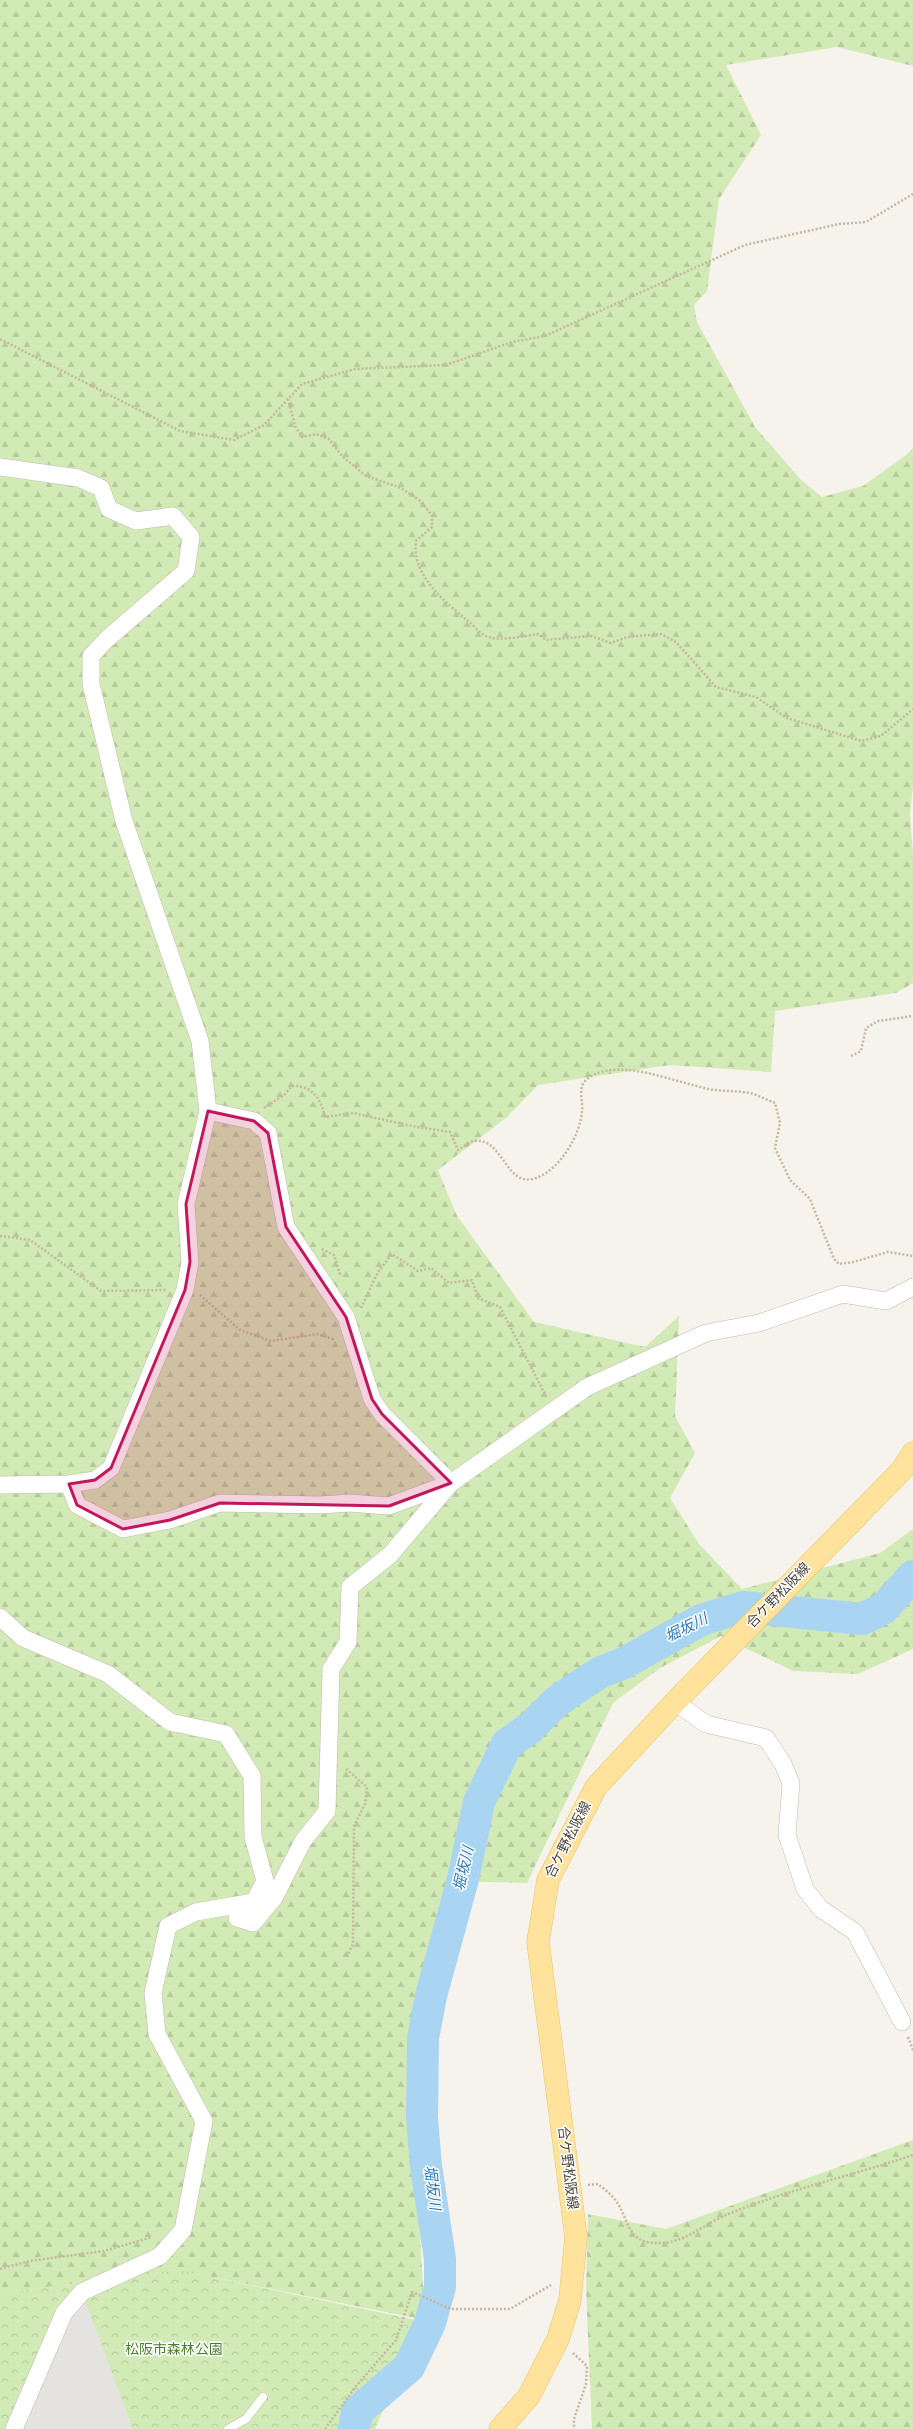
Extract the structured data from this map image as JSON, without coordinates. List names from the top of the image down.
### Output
{
  "streets": {
    "main road": ["合ケ野松阪線"]
  },
  "water": ["堀坂川"],
  "parks": ["松阪市森林公園"]
}
